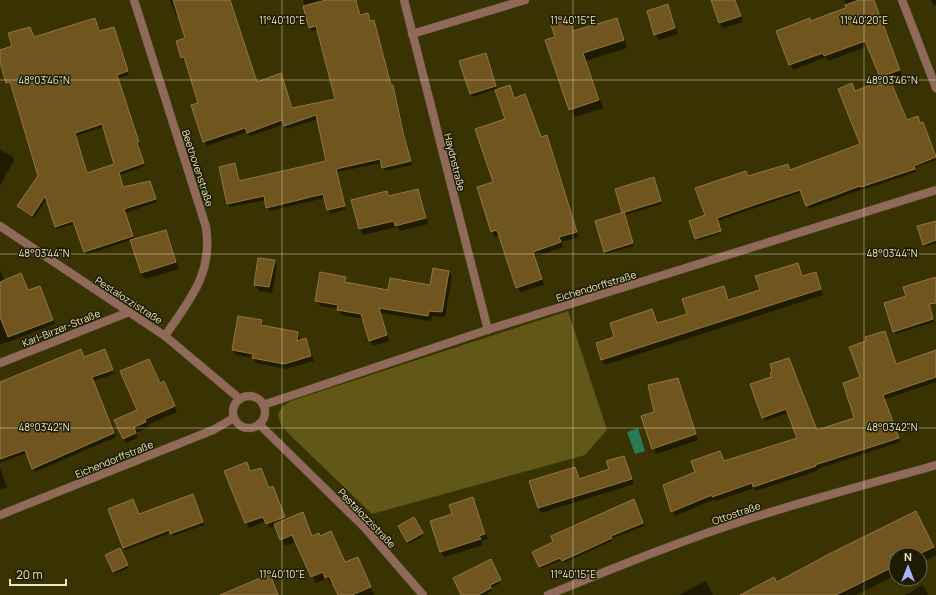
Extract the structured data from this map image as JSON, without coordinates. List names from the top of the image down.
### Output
{
  "streets": {
    "street": [
      "Haydnstraße",
      "Beethovenstraße",
      "Eichendorffstraße",
      "Pestalozzistraße",
      "Karl-Birzer-Straße",
      "Ottostraße"
    ]
  },
  "crossings": [
    ["Haydnstraße", "Eichendorffstraße"],
    ["Beethovenstraße", "Pestalozzistraße"],
    ["Eichendorffstraße", "Pestalozzistraße"],
    ["Pestalozzistraße", "Karl-Birzer-Straße"]
  ],
  "scale_bar": "20 m",
  "north": "top",
  "coordinates": [
    "11°40'10\"E",
    "11°40'15\"E",
    "11°40'20\"E",
    "48°03'46\"N",
    "48°03'44\"N",
    "48°03'42\"N"
  ]
}
